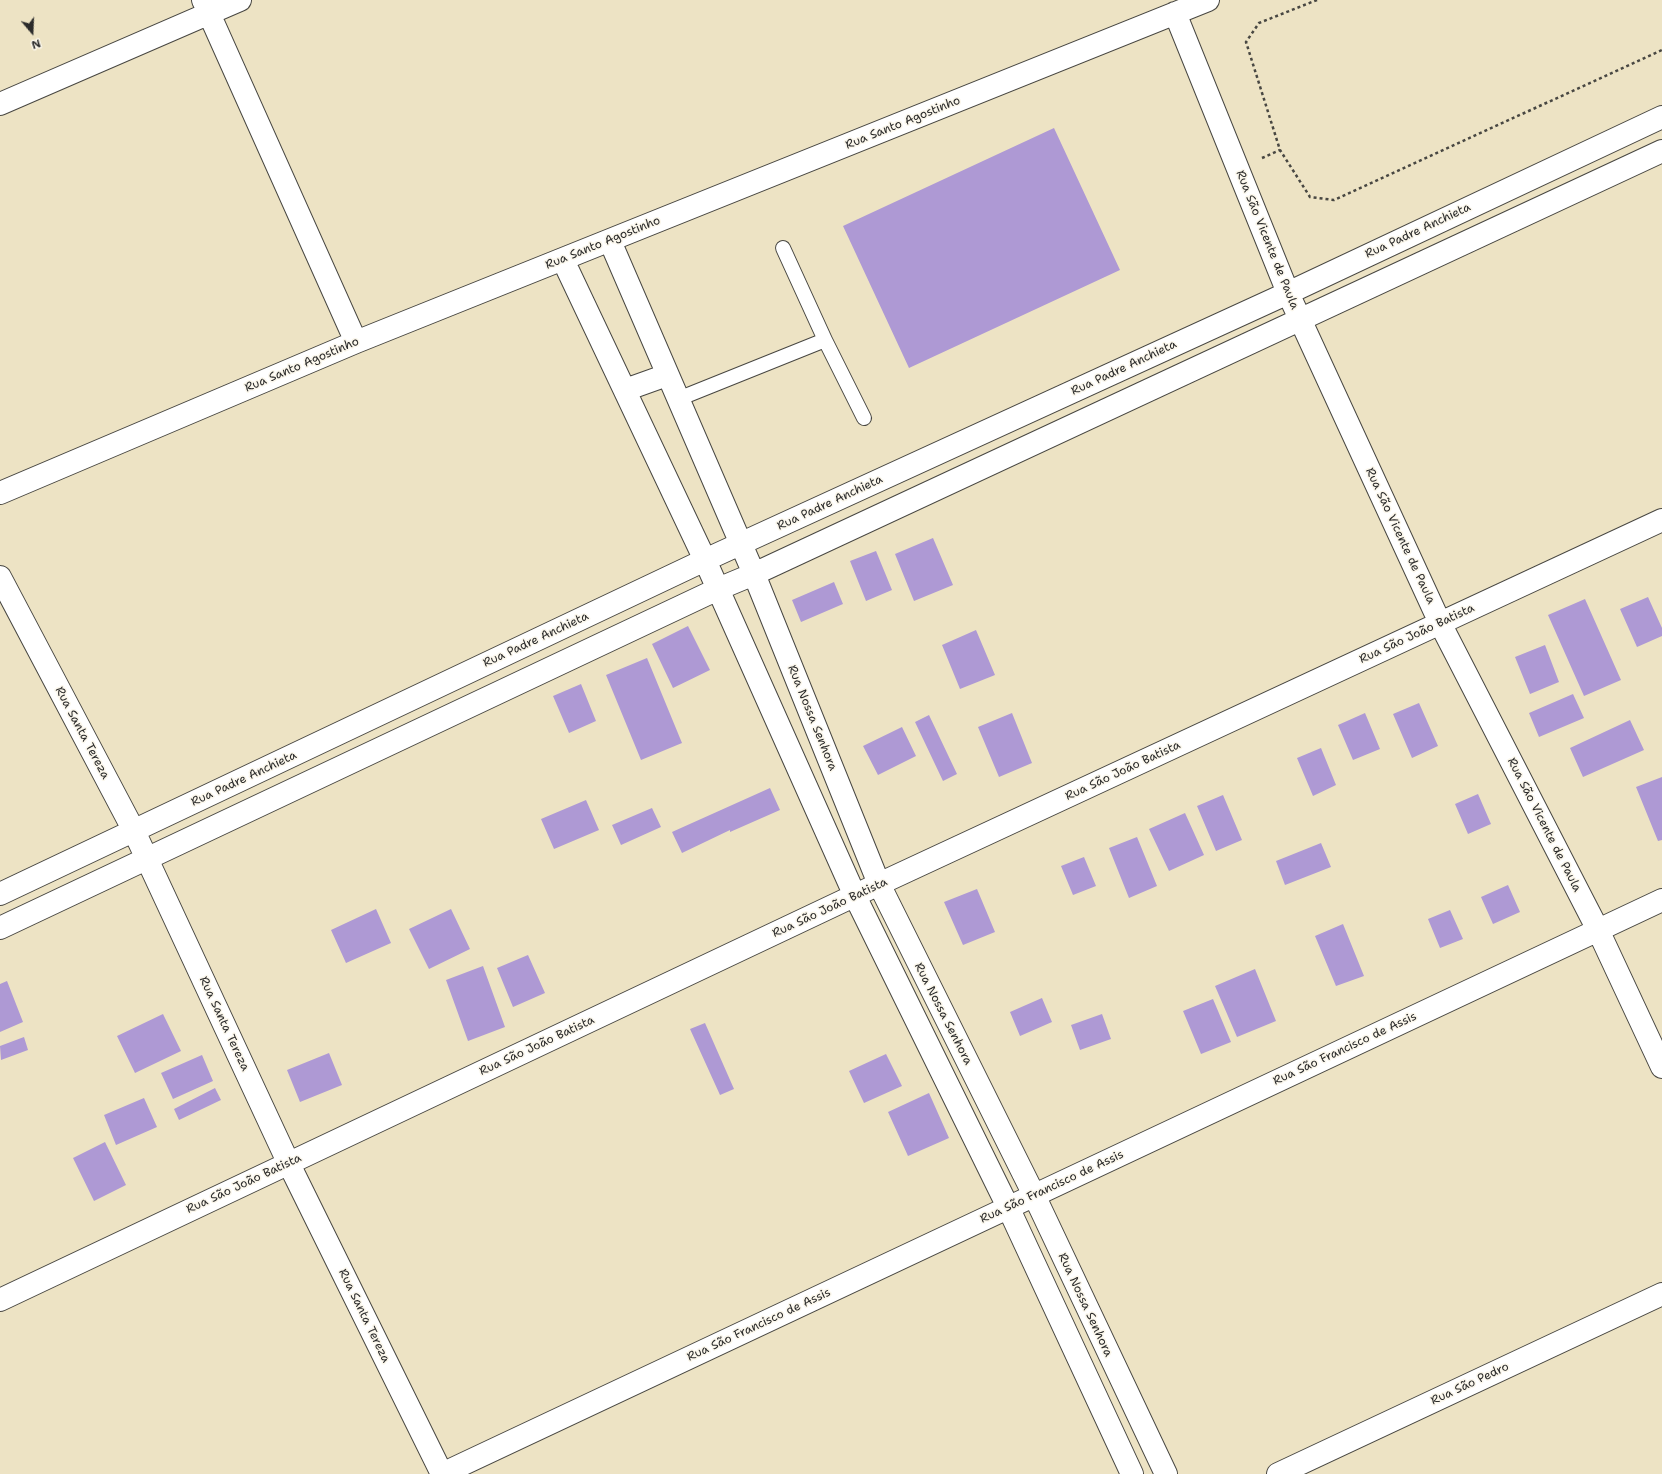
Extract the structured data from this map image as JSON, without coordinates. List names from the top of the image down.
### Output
{
  "streets": {
    "street": [
      "Rua Santo Agostinho",
      "Rua Padre Anchieta",
      "Rua São Vicente de Paula",
      "Rua São João Batista",
      "Rua Nossa Senhora",
      "Rua Santa Tereza",
      "Rua São Francisco de Assis",
      "Rua São Pedro"
    ]
  },
  "crossings": [
    ["Rua Santo Agostinho", "Rua São Vicente de Paula"],
    ["Rua Santo Agostinho", "Rua Nossa Senhora"],
    ["Rua Padre Anchieta", "Rua São Vicente de Paula"],
    ["Rua Padre Anchieta", "Rua Nossa Senhora"],
    ["Rua Padre Anchieta", "Rua Santa Tereza"],
    ["Rua São Vicente de Paula", "Rua São João Batista"],
    ["Rua São Vicente de Paula", "Rua São Francisco de Assis"],
    ["Rua São João Batista", "Rua Nossa Senhora"],
    ["Rua São João Batista", "Rua Santa Tereza"],
    ["Rua Nossa Senhora", "Rua São Francisco de Assis"],
    ["Rua Santa Tereza", "Rua São Francisco de Assis"]
  ],
  "north": "bottom"
}
